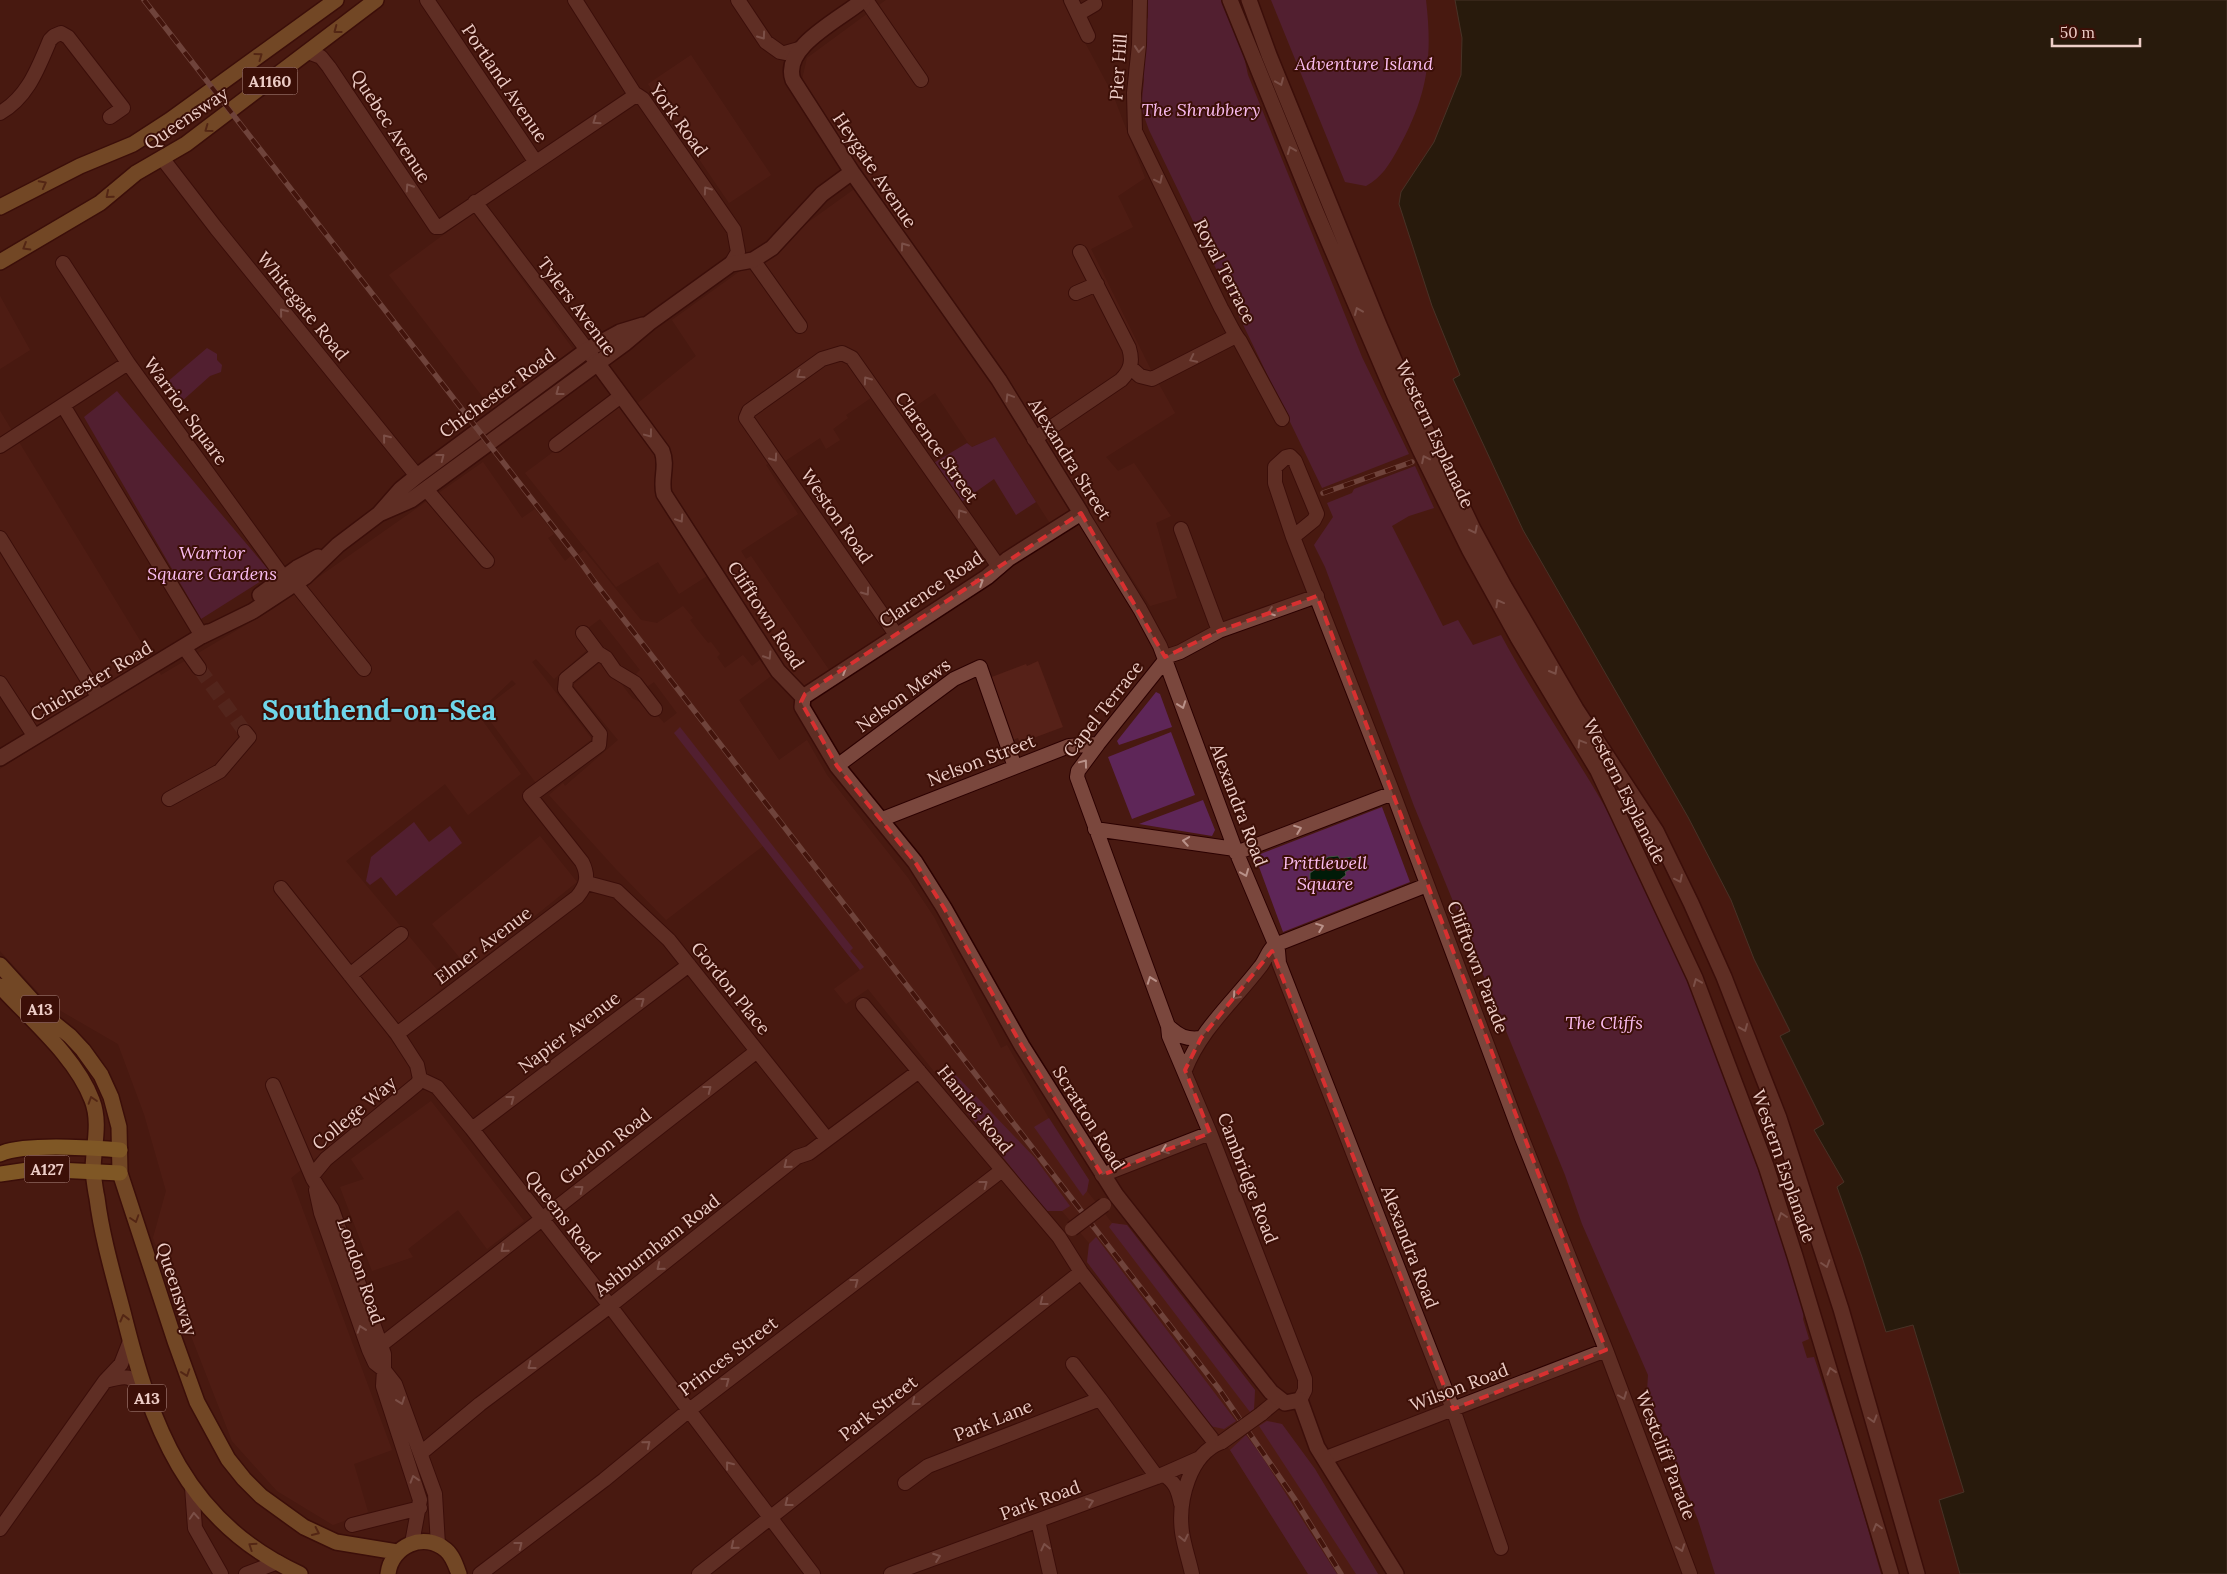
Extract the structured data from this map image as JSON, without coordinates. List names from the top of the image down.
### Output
{
  "streets": {
    "highway": ["A127"],
    "main road": ["A1160", "Queensway", "A13"],
    "street": [
      "Pier Hill",
      "Portland Avenue",
      "York Road",
      "Quebec Avenue",
      "Heygate Avenue",
      "Royal Terrace",
      "Whitegate Road",
      "Tylers Avenue",
      "Chichester Road",
      "Warrior Square",
      "Western Esplanade",
      "Clarence Street",
      "Alexandra Street",
      "Weston Road",
      "Clarence Road",
      "Clifftown Road",
      "Nelson Mews",
      "Capel Terrace",
      "Nelson Street",
      "Alexandra Road",
      "Elmer Avenue",
      "Clifftown Parade",
      "Gordon Place",
      "Napier Avenue",
      "Hamlet Road",
      "College Way",
      "Scratton Road",
      "Gordon Road",
      "Cambridge Road",
      "Queens Road",
      "Ashburnham Road",
      "London Road",
      "Princes Street",
      "Wilson Road",
      "Park Street",
      "Park Lane",
      "Westcliff Parade",
      "Park Road"
    ]
  },
  "crossings": [
    ["Pier Hill", "Royal Terrace"],
    ["Queensway", "Quebec Avenue"],
    ["Queensway", "Whitegate Road"],
    ["Queensway", "A127"],
    ["York Road", "Chichester Road"],
    ["Quebec Avenue", "Tylers Avenue"],
    ["Heygate Avenue", "Chichester Road"],
    ["Heygate Avenue", "Alexandra Street"],
    ["Whitegate Road", "Chichester Road"],
    ["Tylers Avenue", "Chichester Road"],
    ["Tylers Avenue", "Clifftown Road"],
    ["Chichester Road", "Warrior Square"],
    ["Clarence Street", "Weston Road"],
    ["Clarence Street", "Clarence Road"],
    ["Alexandra Street", "Clarence Road"],
    ["Alexandra Street", "Capel Terrace"],
    ["Alexandra Street", "Alexandra Road"],
    ["Weston Road", "Clarence Road"],
    ["Clarence Road", "Clifftown Road"],
    ["Clifftown Road", "Nelson Mews"],
    ["Clifftown Road", "Nelson Street"],
    ["Clifftown Road", "Scratton Road"],
    ["Nelson Mews", "Nelson Street"],
    ["Capel Terrace", "Nelson Street"],
    ["Capel Terrace", "Alexandra Road"],
    ["Capel Terrace", "Cambridge Road"],
    ["Nelson Street", "Scratton Road"],
    ["Alexandra Road", "Wilson Road"],
    ["Elmer Avenue", "Gordon Place"],
    ["Clifftown Parade", "Wilson Road"],
    ["Clifftown Parade", "Westcliff Parade"],
    ["Gordon Place", "Napier Avenue"],
    ["Gordon Place", "Gordon Road"],
    ["Gordon Place", "Ashburnham Road"],
    ["A13", "A127"],
    ["Napier Avenue", "Queens Road"],
    ["Hamlet Road", "Ashburnham Road"],
    ["Hamlet Road", "Princes Street"],
    ["Hamlet Road", "Park Street"],
    ["College Way", "Queens Road"],
    ["College Way", "London Road"],
    ["Gordon Road", "Queens Road"],
    ["Gordon Road", "London Road"],
    ["Cambridge Road", "Wilson Road"],
    ["Queens Road", "Ashburnham Road"],
    ["Queens Road", "Princes Street"],
    ["Queens Road", "Park Street"],
    ["Ashburnham Road", "London Road"],
    ["Wilson Road", "Westcliff Parade"]
  ],
  "one_way": [
    "Pier Hill",
    "York Road",
    "Quebec Avenue",
    "Whitegate Road",
    "Weston Road",
    "Clarence Road",
    "Clifftown Road",
    "Napier Avenue",
    "Ashburnham Road",
    "Princes Street",
    "Park Street",
    "Westcliff Parade",
    "Park Road"
  ],
  "districts": ["Southend-on-Sea"],
  "parks": [
    "Adventure Island",
    "The Shrubbery",
    "Warrior Square Gardens",
    "Prittlewell Square",
    "The Cliffs"
  ],
  "scale_bar": "50 m"
}
